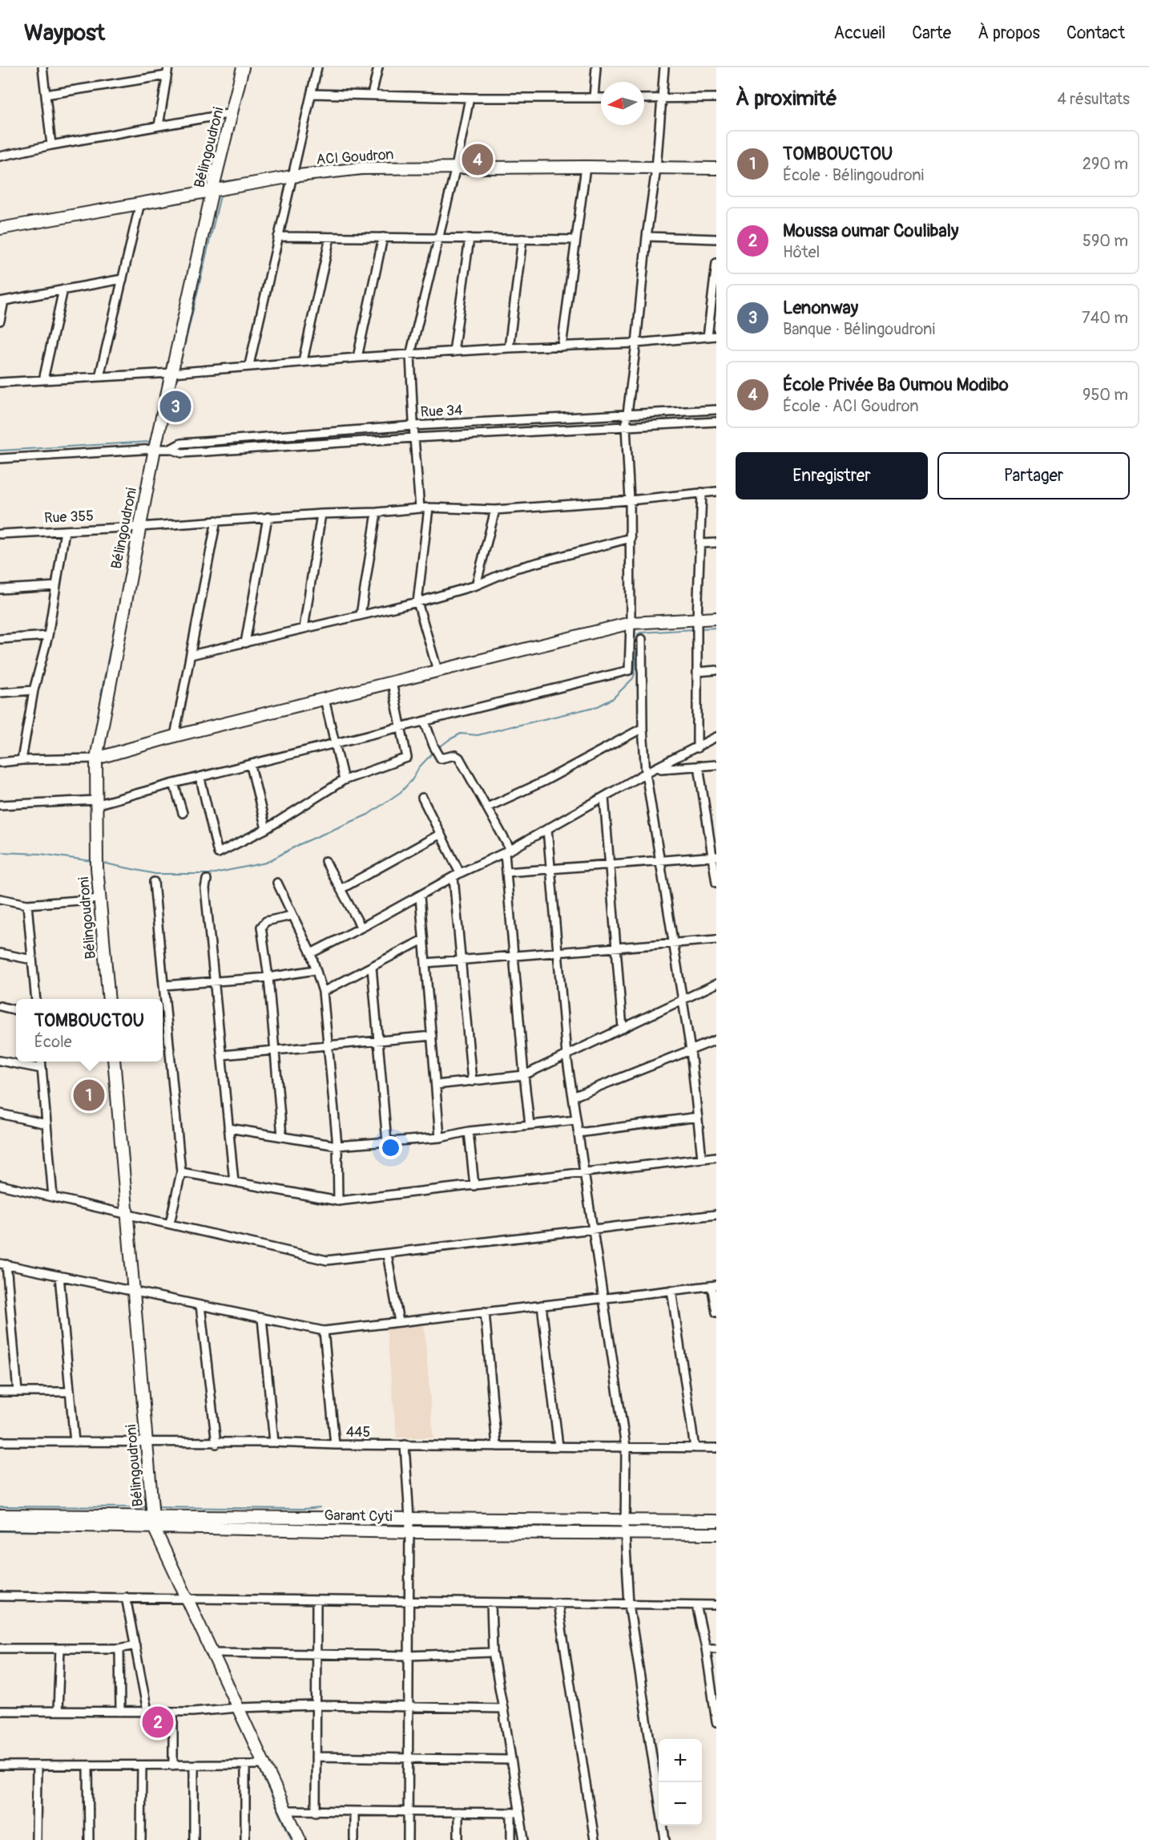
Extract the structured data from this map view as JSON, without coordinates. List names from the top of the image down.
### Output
{
  "streets": {
    "street": [
      "Bélingoudroni",
      "ACI Goudron",
      "Rue 34",
      "Rue 355",
      "445",
      "Garant Cyti"
    ]
  },
  "crossings": [
    ["Bélingoudroni", "ACI Goudron"],
    ["Bélingoudroni", "Rue 34"],
    ["Bélingoudroni", "Rue 355"],
    ["Bélingoudroni", "445"],
    ["Bélingoudroni", "Garant Cyti"]
  ],
  "north": "left",
  "page": {
    "header": "Waypost",
    "nav": [
      "Accueil",
      "Carte",
      "À propos",
      "Contact"
    ],
    "heading": ["À proximité", "4 résultats"],
    "list": [
      {
        "mark": "1",
        "name": "TOMBOUCTOU",
        "note": "École · Bélingoudroni",
        "value": "290 m"
      },
      {
        "mark": "2",
        "name": "Moussa oumar Coulibaly",
        "note": "Hôtel",
        "value": "590 m"
      },
      {
        "mark": "3",
        "name": "Lenonway",
        "note": "Banque · Bélingoudroni",
        "value": "740 m"
      },
      {
        "mark": "4",
        "name": "École Privée Ba Oumou Modibo",
        "note": "École · ACI Goudron",
        "value": "950 m"
      }
    ],
    "pins": [
      "4",
      "3",
      "1",
      "2"
    ],
    "buttons": ["Enregistrer", "Partager"],
    "popup": ["TOMBOUCTOU", "École"],
    "map_buttons": ["+", "−"]
  }
}
